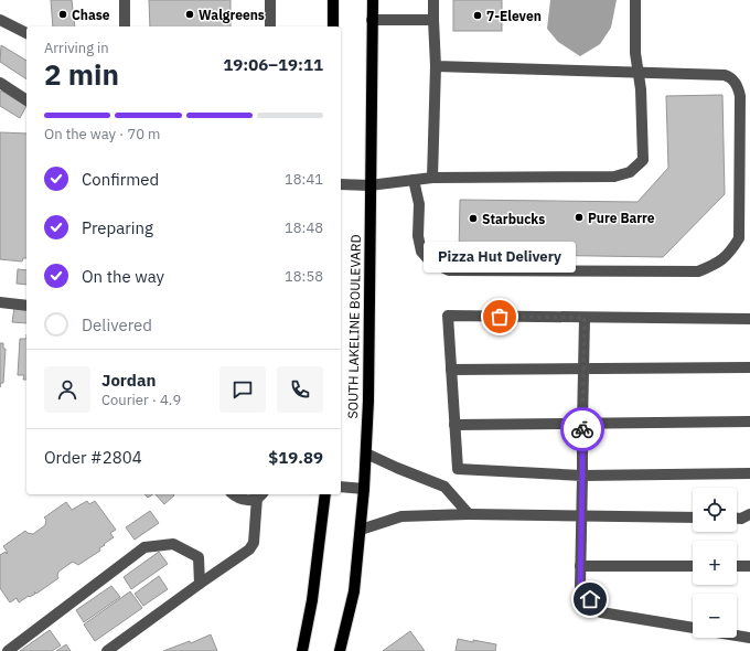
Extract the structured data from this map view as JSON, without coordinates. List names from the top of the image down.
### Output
{
  "streets": {
    "main road": ["SOUTH LAKELINE BOULEVARD"]
  },
  "places": [
    "Chase",
    "Walgreens",
    "7-Eleven",
    "Pure Barre",
    "Starbucks",
    "Pizza Hut Delivery"
  ],
  "page": {
    "heading": ["2 min", "Arriving in", "19:06–19:11"],
    "panel": [
      "Jordan",
      "Courier · 4.9",
      "Order #2804",
      "$19.89"
    ],
    "bar": "On the way · 70 m",
    "list": [
      ["Confirmed", "18:41"],
      ["Preparing", "18:48"],
      ["On the way", "18:58"],
      "Delivered"
    ],
    "bubble": "Pizza Hut Delivery",
    "map_buttons": ["+", "−"]
  }
}
